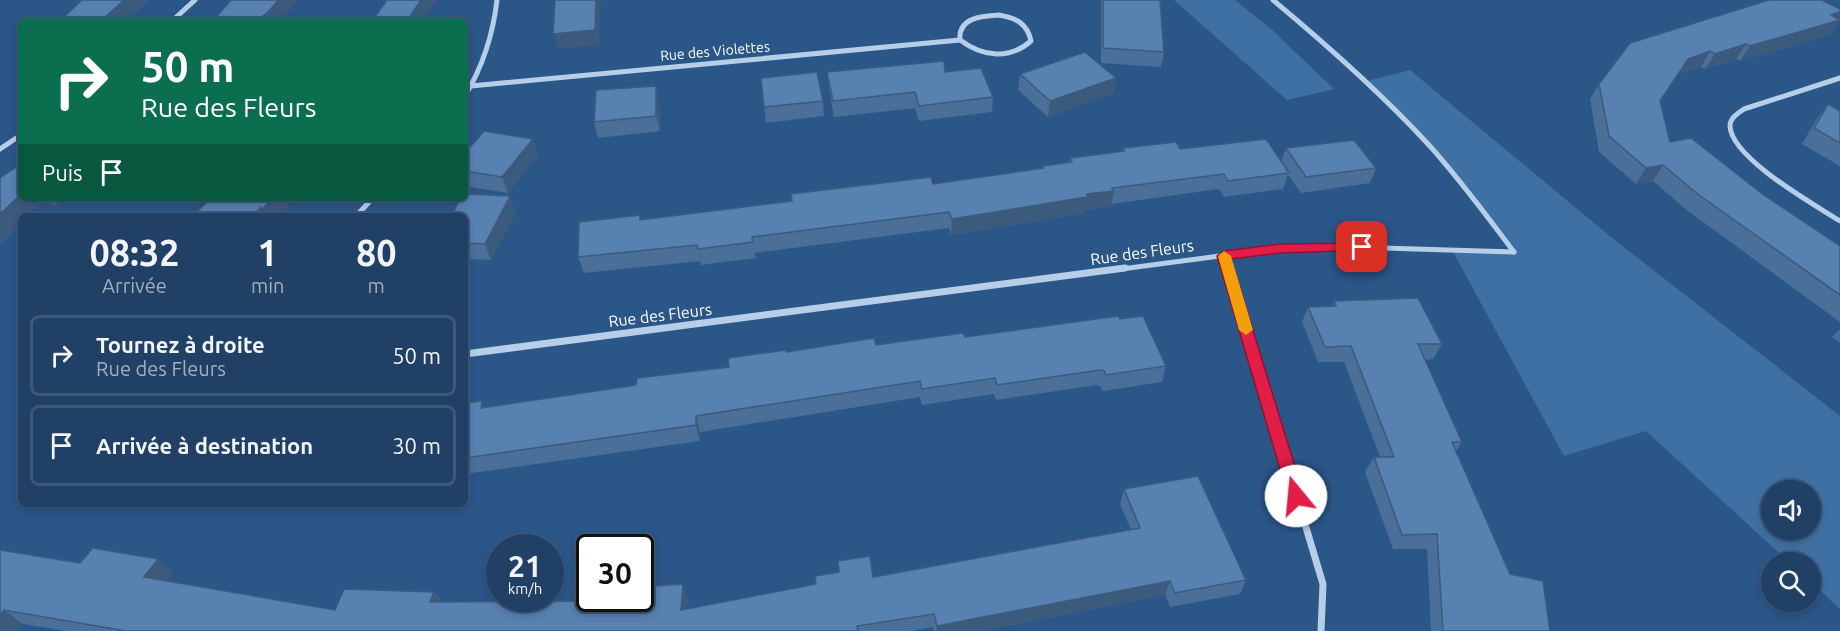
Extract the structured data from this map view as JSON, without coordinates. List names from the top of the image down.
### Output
{
  "streets": {
    "street": ["Rue des Violettes", "Rue des Fleurs"]
  },
  "page": {
    "turn": ["50 m", "Rue des Fleurs"],
    "then": "Puis",
    "eta": [
      "08:32",
      "Arrivée",
      "1",
      "min",
      "80",
      "m"
    ],
    "list": [
      {
        "name": "Tournez à droite",
        "note": "Rue des Fleurs",
        "value": "50 m"
      },
      {
        "name": "Arrivée à destination",
        "value": "30 m"
      }
    ],
    "speed": "21 km/h",
    "limit": "30"
  }
}
